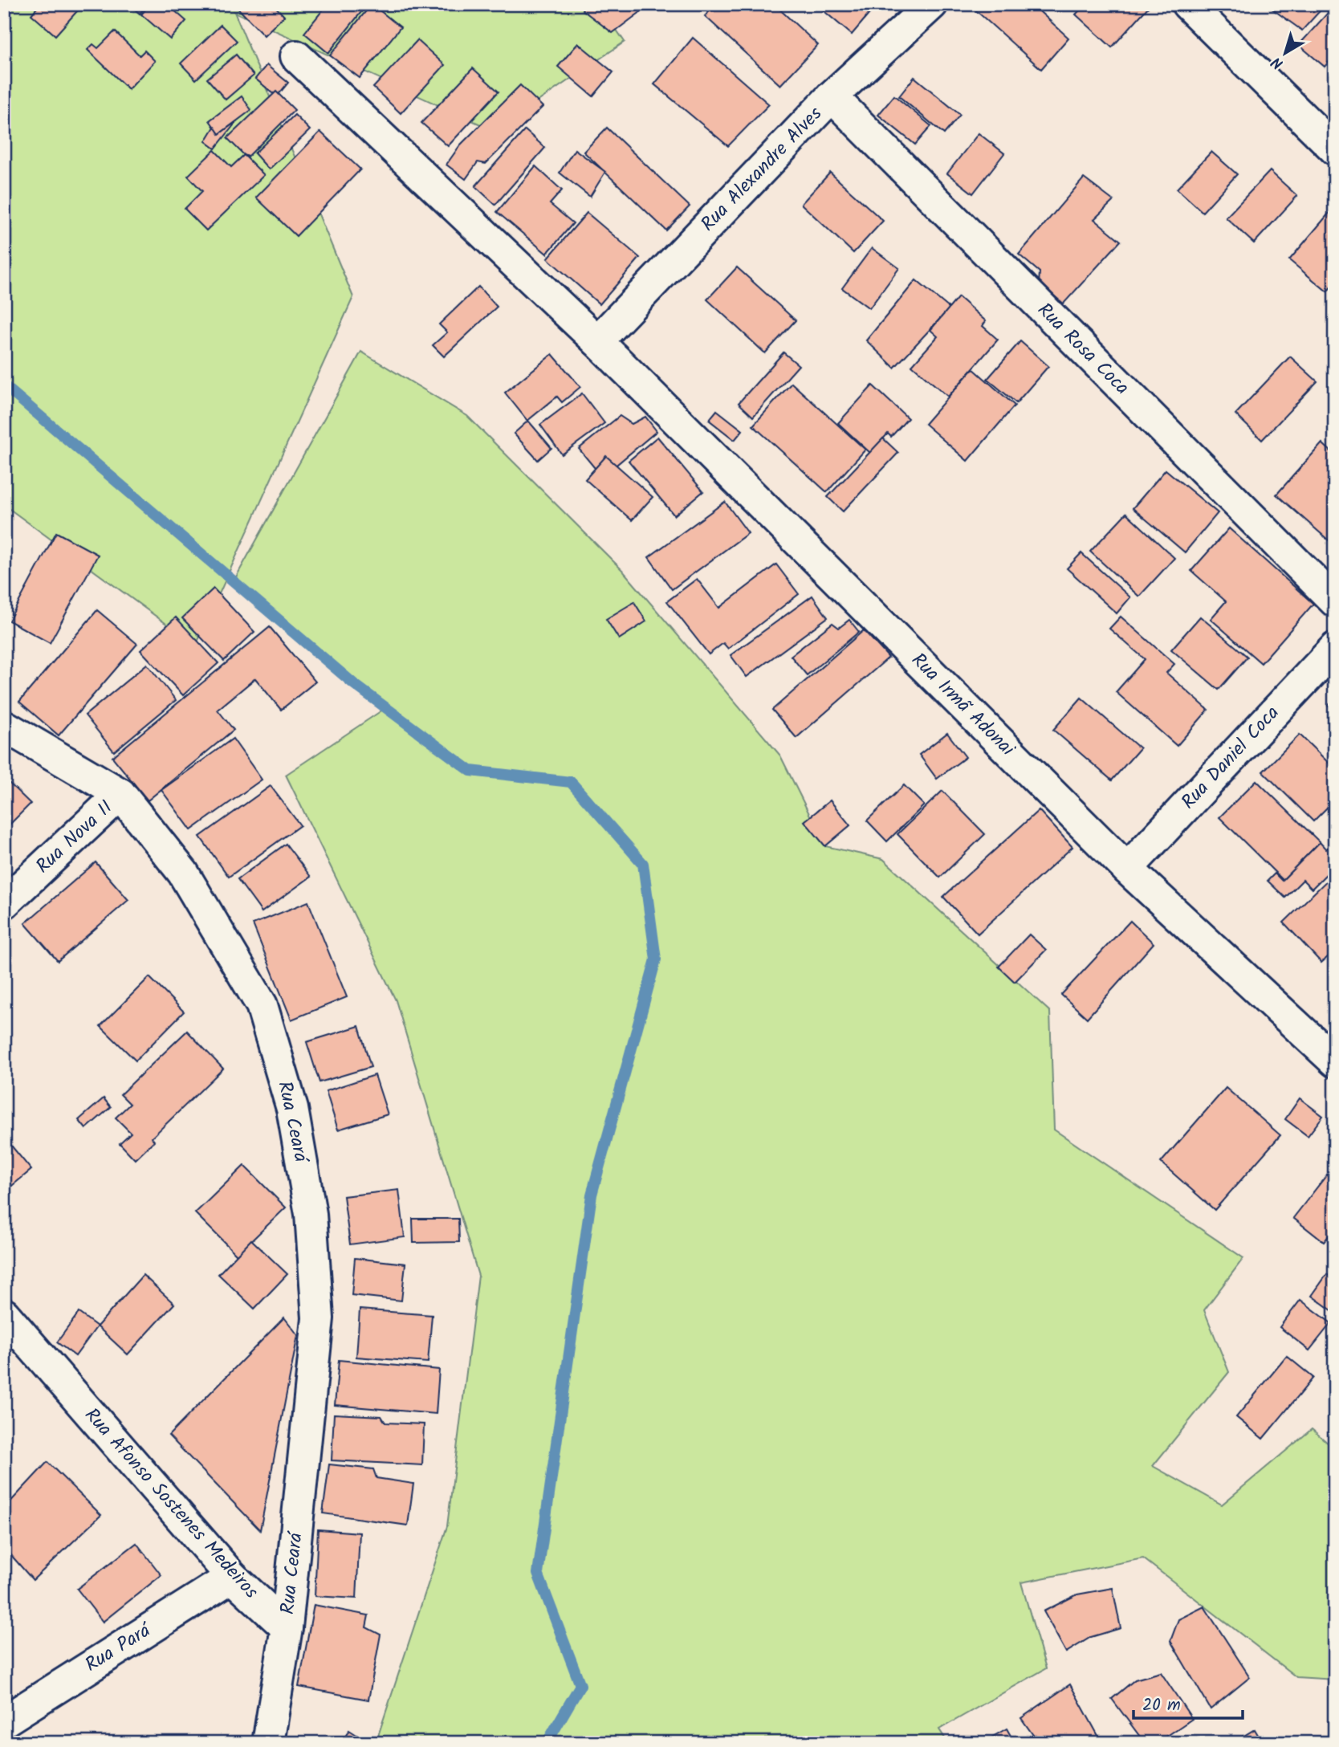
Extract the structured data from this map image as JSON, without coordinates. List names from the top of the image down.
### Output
{
  "streets": {
    "street": [
      "Rua Alexandre Alves",
      "Rua Rosa Coca",
      "Rua Irmã Adonai",
      "Rua Daniel Coca",
      "Rua Nova II",
      "Rua Ceará",
      "Rua Afonso Sostenes Medeiros",
      "Rua Pará"
    ]
  },
  "crossings": [
    ["Rua Alexandre Alves", "Rua Rosa Coca"],
    ["Rua Alexandre Alves", "Rua Irmã Adonai"],
    ["Rua Irmã Adonai", "Rua Daniel Coca"],
    ["Rua Nova II", "Rua Ceará"],
    ["Rua Ceará", "Rua Afonso Sostenes Medeiros"],
    ["Rua Afonso Sostenes Medeiros", "Rua Pará"]
  ],
  "scale_bar": "20 m",
  "north": "bottom left"
}
